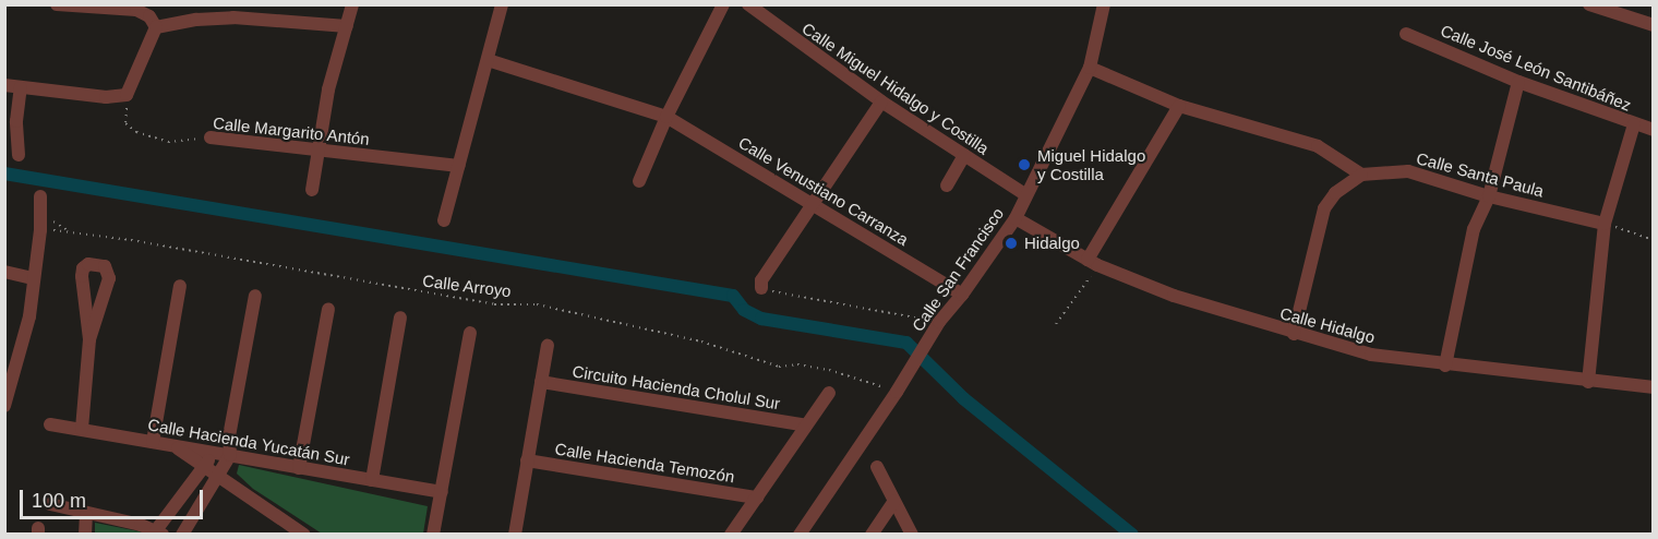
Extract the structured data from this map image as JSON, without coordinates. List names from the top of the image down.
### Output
{
  "streets": {
    "street": [
      "Calle José León Santibáñez",
      "Calle Miguel Hidalgo y Costilla",
      "Calle Margarito Antón",
      "Calle Santa Paula",
      "Calle Venustiano Carranza",
      "Calle San Francisco",
      "Calle Hidalgo",
      "Circuito Hacienda Cholul Sur",
      "Calle Hacienda Yucatán Sur",
      "Calle Hacienda Temozón"
    ],
    "path": ["Calle Arroyo"]
  },
  "crossings": [
    ["Calle Miguel Hidalgo y Costilla", "Calle San Francisco"],
    ["Calle Venustiano Carranza", "Calle San Francisco"],
    ["Calle San Francisco", "Calle Arroyo"],
    ["Calle San Francisco", "Calle Hidalgo"]
  ],
  "places": ["Miguel Hidalgo y Costilla", "Hidalgo"],
  "scale_bar": "100 m"
}
